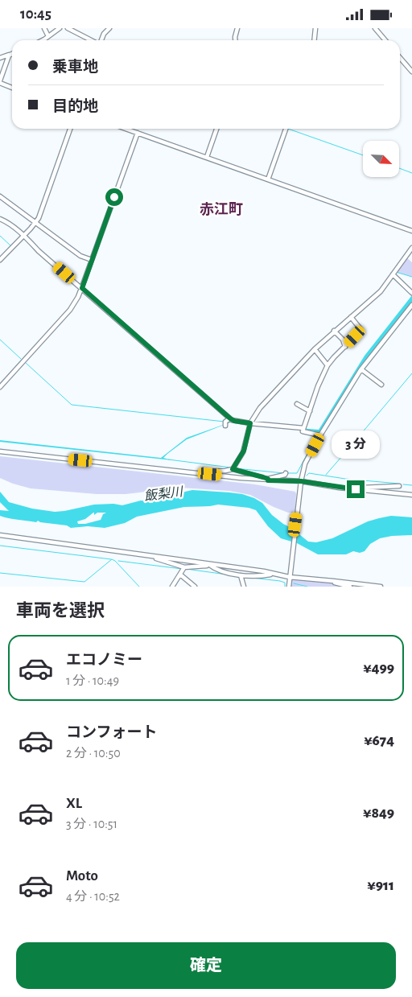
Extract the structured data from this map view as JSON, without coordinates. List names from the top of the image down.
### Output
{
  "districts": ["赤江町"],
  "water": ["飯梨川"],
  "north": "bottom right",
  "page": {
    "status": "10:45",
    "banner": ["乗車地", "目的地"],
    "bubble": "3 分",
    "heading": "車両を選択",
    "list": [
      {
        "name": "エコノミー",
        "note": "1 分 · 10:49",
        "value": "¥499"
      },
      {
        "name": "コンフォート",
        "note": "2 分 · 10:50",
        "value": "¥674"
      },
      {
        "name": "XL",
        "note": "3 分 · 10:51",
        "value": "¥849"
      },
      {
        "name": "Moto",
        "note": "4 分 · 10:52",
        "value": "¥911"
      }
    ],
    "buttons": "確定"
  }
}
